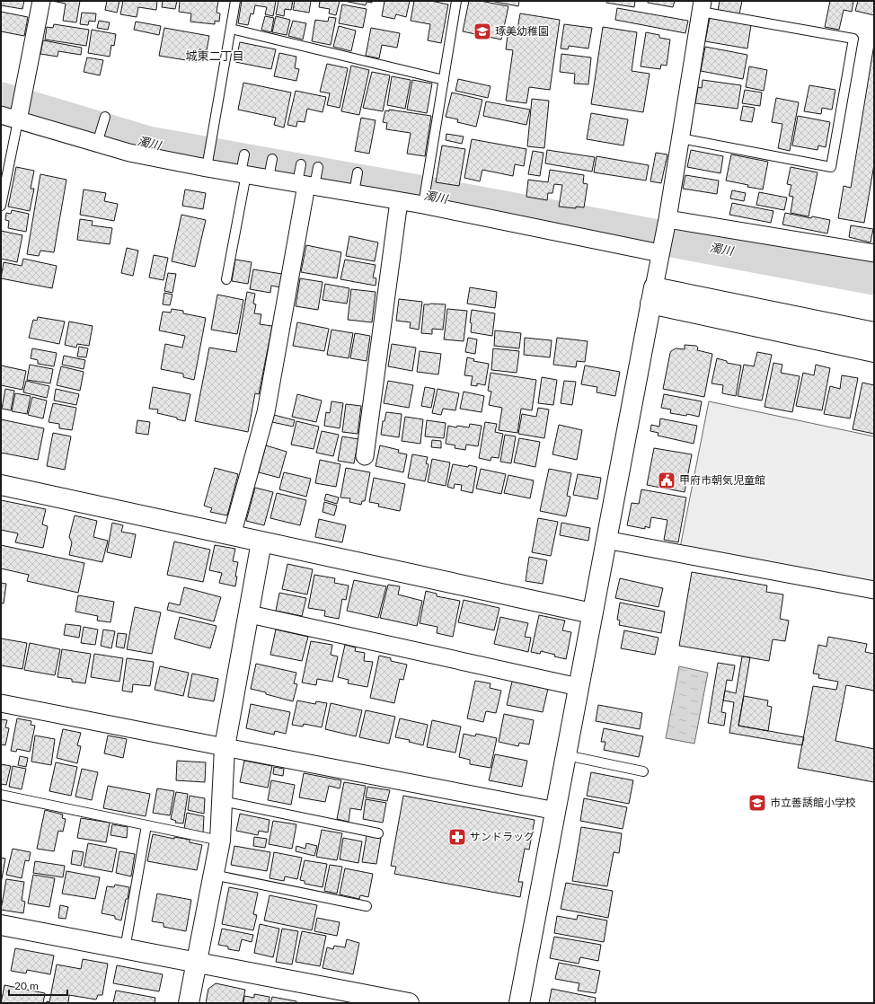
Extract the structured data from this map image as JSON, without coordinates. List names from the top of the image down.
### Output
{
  "districts": ["城東二丁目"],
  "water": ["濁川"],
  "places": {
    "school or university": ["琢美幼稚園", "市立善誘館小学校"],
    "public building": ["甲府市朝気児童館"],
    "pharmacy": ["サンドラッグ"]
  },
  "scale_bar": "20 m"
}
